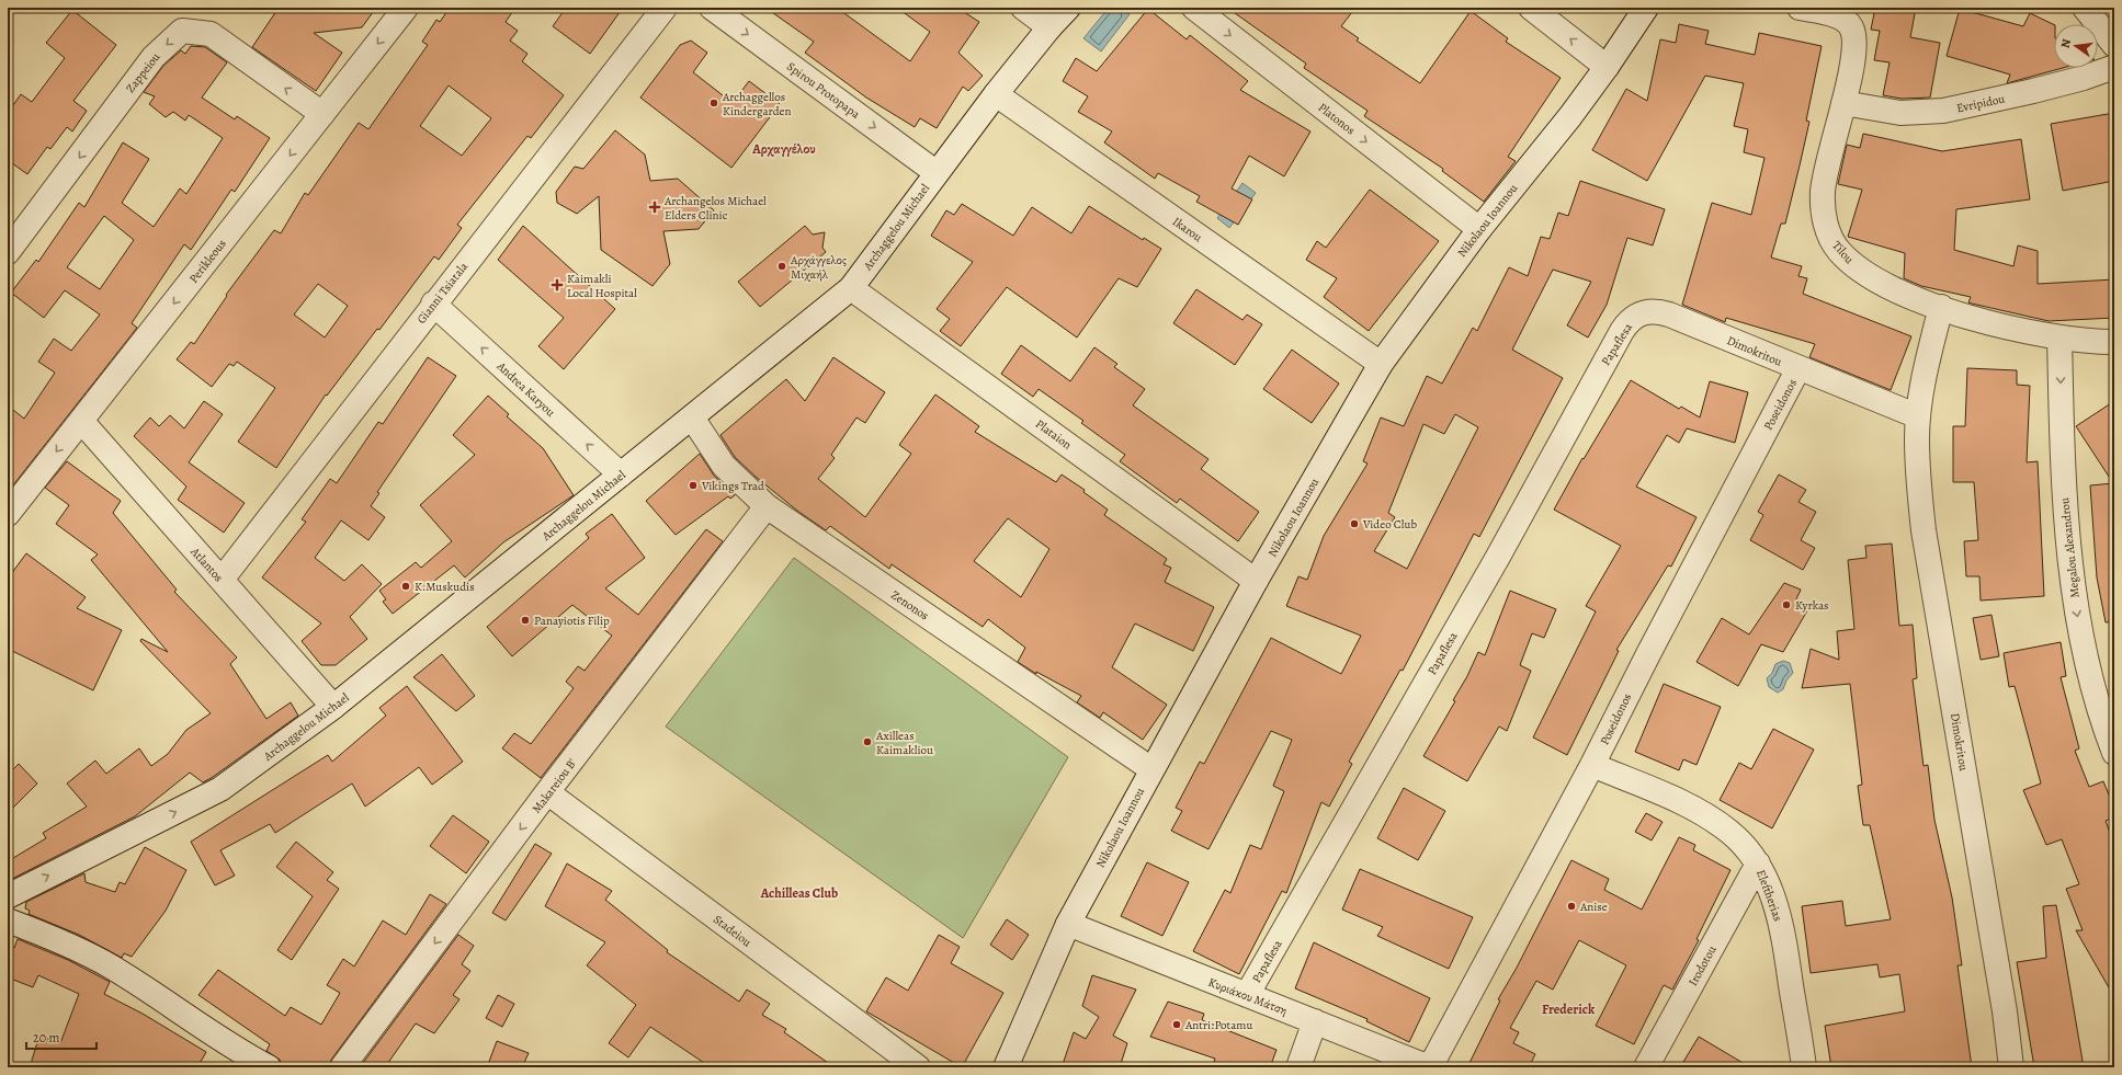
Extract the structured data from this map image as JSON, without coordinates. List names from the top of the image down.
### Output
{
  "streets": {
    "street": [
      "Zappeiou",
      "Spirou Protopapa",
      "Evripidou",
      "Platonos",
      "Nikolaou Ioannou",
      "Archaggelou Michael",
      "Ikarou",
      "Tilou",
      "Perikleous",
      "Gianni Tsiatala",
      "Papaflesa",
      "Dimokritou",
      "Andrea Karyou",
      "Poseidonos",
      "Plataion",
      "Megalou Alexandrou",
      "Atlantos",
      "Zenonos",
      "Makareiou B'",
      "Eleftherias",
      "Stadeiou",
      "Irodotou",
      "Κυριάκου Μάτση"
    ]
  },
  "crossings": [
    ["Zappeiou", "Perikleous"],
    ["Spirou Protopapa", "Archaggelou Michael"],
    ["Evripidou", "Tilou"],
    ["Platonos", "Nikolaou Ioannou"],
    ["Nikolaou Ioannou", "Ikarou"],
    ["Nikolaou Ioannou", "Plataion"],
    ["Nikolaou Ioannou", "Zenonos"],
    ["Nikolaou Ioannou", "Κυριάκου Μάτση"],
    ["Archaggelou Michael", "Ikarou"],
    ["Archaggelou Michael", "Andrea Karyou"],
    ["Archaggelou Michael", "Plataion"],
    ["Archaggelou Michael", "Atlantos"],
    ["Archaggelou Michael", "Zenonos"],
    ["Tilou", "Dimokritou"],
    ["Tilou", "Megalou Alexandrou"],
    ["Perikleous", "Atlantos"],
    ["Gianni Tsiatala", "Andrea Karyou"],
    ["Gianni Tsiatala", "Atlantos"],
    ["Papaflesa", "Dimokritou"],
    ["Papaflesa", "Κυριάκου Μάτση"],
    ["Dimokritou", "Poseidonos"],
    ["Poseidonos", "Eleftherias"],
    ["Poseidonos", "Κυριάκου Μάτση"],
    ["Zenonos", "Makareiou B'"],
    ["Makareiou B'", "Stadeiou"],
    ["Eleftherias", "Irodotou"]
  ],
  "one_way": [
    "Spirou Protopapa",
    "Platonos",
    "Perikleous",
    "Andrea Karyou",
    "Megalou Alexandrou",
    "Makareiou B'"
  ],
  "districts": ["Αρχαγγέλου", "Achilleas Club", "Frederick"],
  "places": {
    "other": [
      "Archaggellos Kindergarden",
      "Αρχάγγελος Μιχαήλ",
      "Vikings Trad",
      "Video Club",
      "K.Muskudis",
      "Kyrkas",
      "Panayiotis Filip",
      "Axilleas Kaimakliou",
      "Anise",
      "Antri.Potamu"
    ],
    "health": ["Archangelos Michael Elders Clinic", "Kaimakli Local Hospital"]
  },
  "scale_bar": "20 m",
  "north": "left"
}
